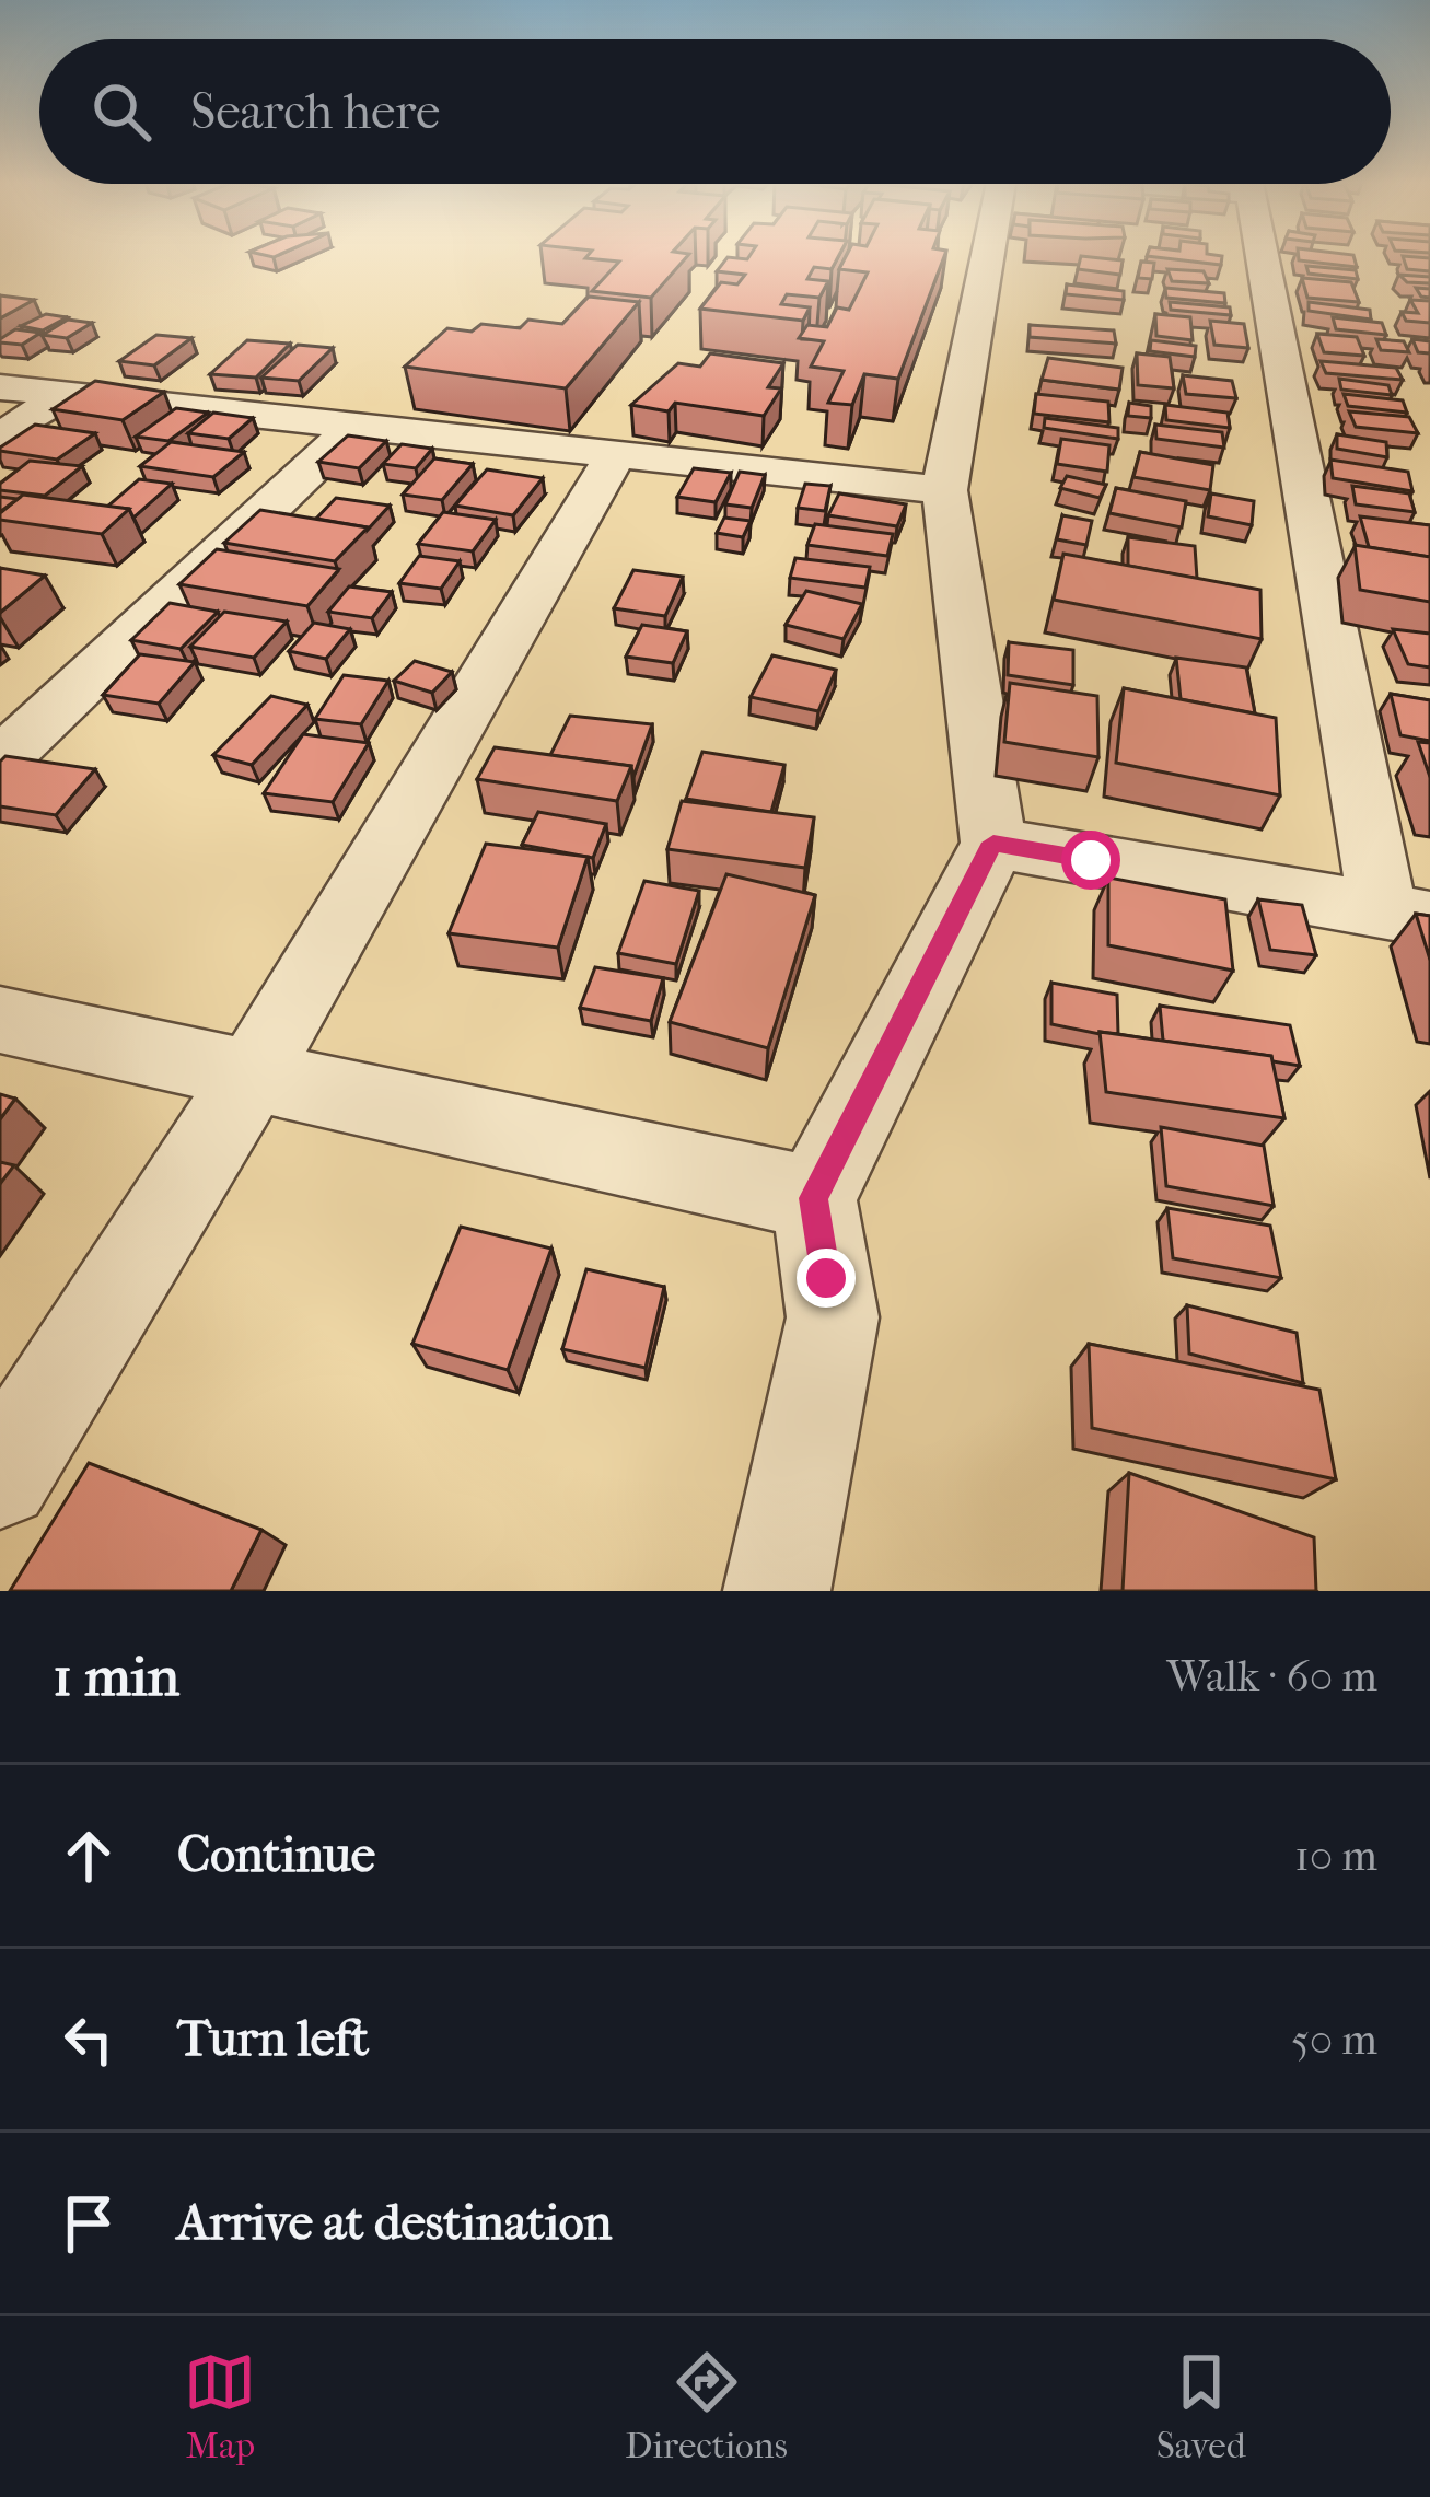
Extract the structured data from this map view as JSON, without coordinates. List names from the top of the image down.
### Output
{
  "page": {
    "search": "Search here",
    "heading": ["1 min", "Walk · 60 m"],
    "list": [
      ["Continue", "10 m"],
      ["Turn left", "50 m"],
      "Arrive at destination"
    ],
    "nav": ["Map", "Directions", "Saved"]
  }
}
